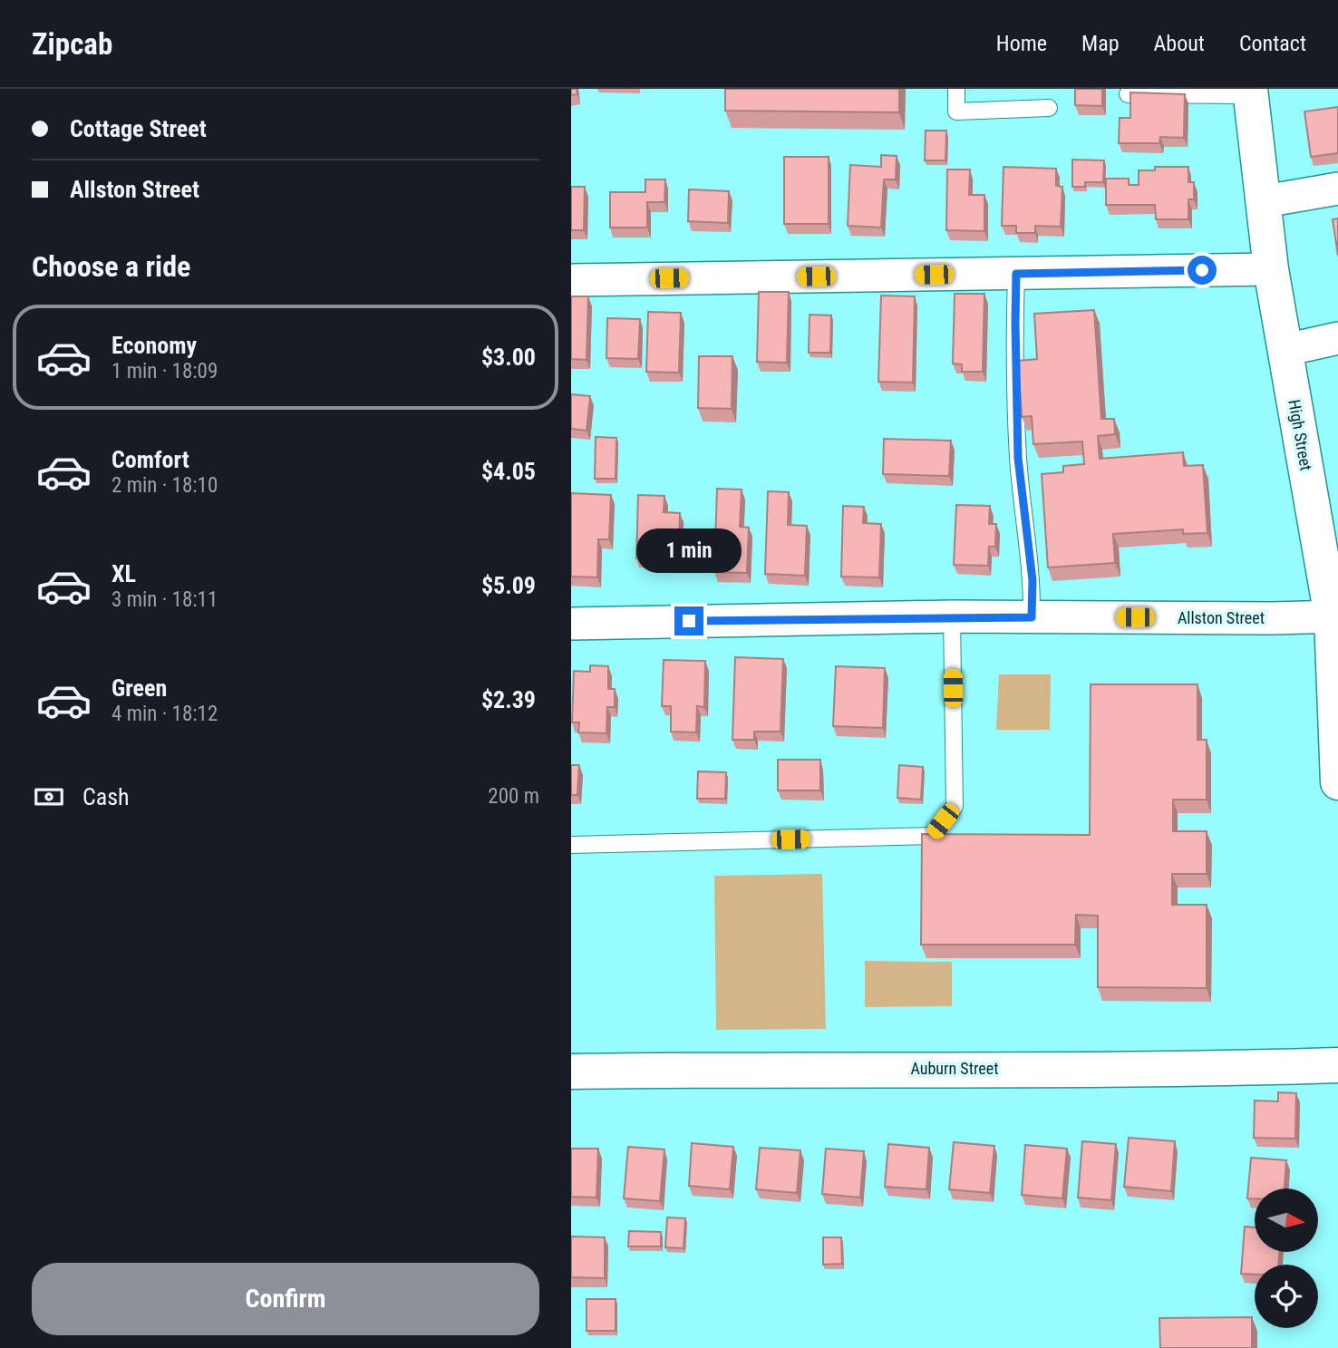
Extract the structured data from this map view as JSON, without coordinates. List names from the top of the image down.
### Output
{
  "streets": {
    "street": ["High Street", "Allston Street", "Auburn Street"]
  },
  "crossings": [
    ["High Street", "Allston Street"]
  ],
  "north": "right",
  "page": {
    "header": "Zipcab",
    "nav": [
      "Home",
      "Map",
      "About",
      "Contact"
    ],
    "banner": ["Cottage Street", "Allston Street"],
    "heading": "Choose a ride",
    "list": [
      {
        "name": "Economy",
        "note": "1 min · 18:09",
        "value": "$3.00"
      },
      {
        "name": "Comfort",
        "note": "2 min · 18:10",
        "value": "$4.05"
      },
      {
        "name": "XL",
        "note": "3 min · 18:11",
        "value": "$5.09"
      },
      {
        "name": "Green",
        "note": "4 min · 18:12",
        "value": "$2.39"
      }
    ],
    "bubble": "1 min",
    "pay": ["Cash", "200 m"],
    "buttons": "Confirm"
  }
}
